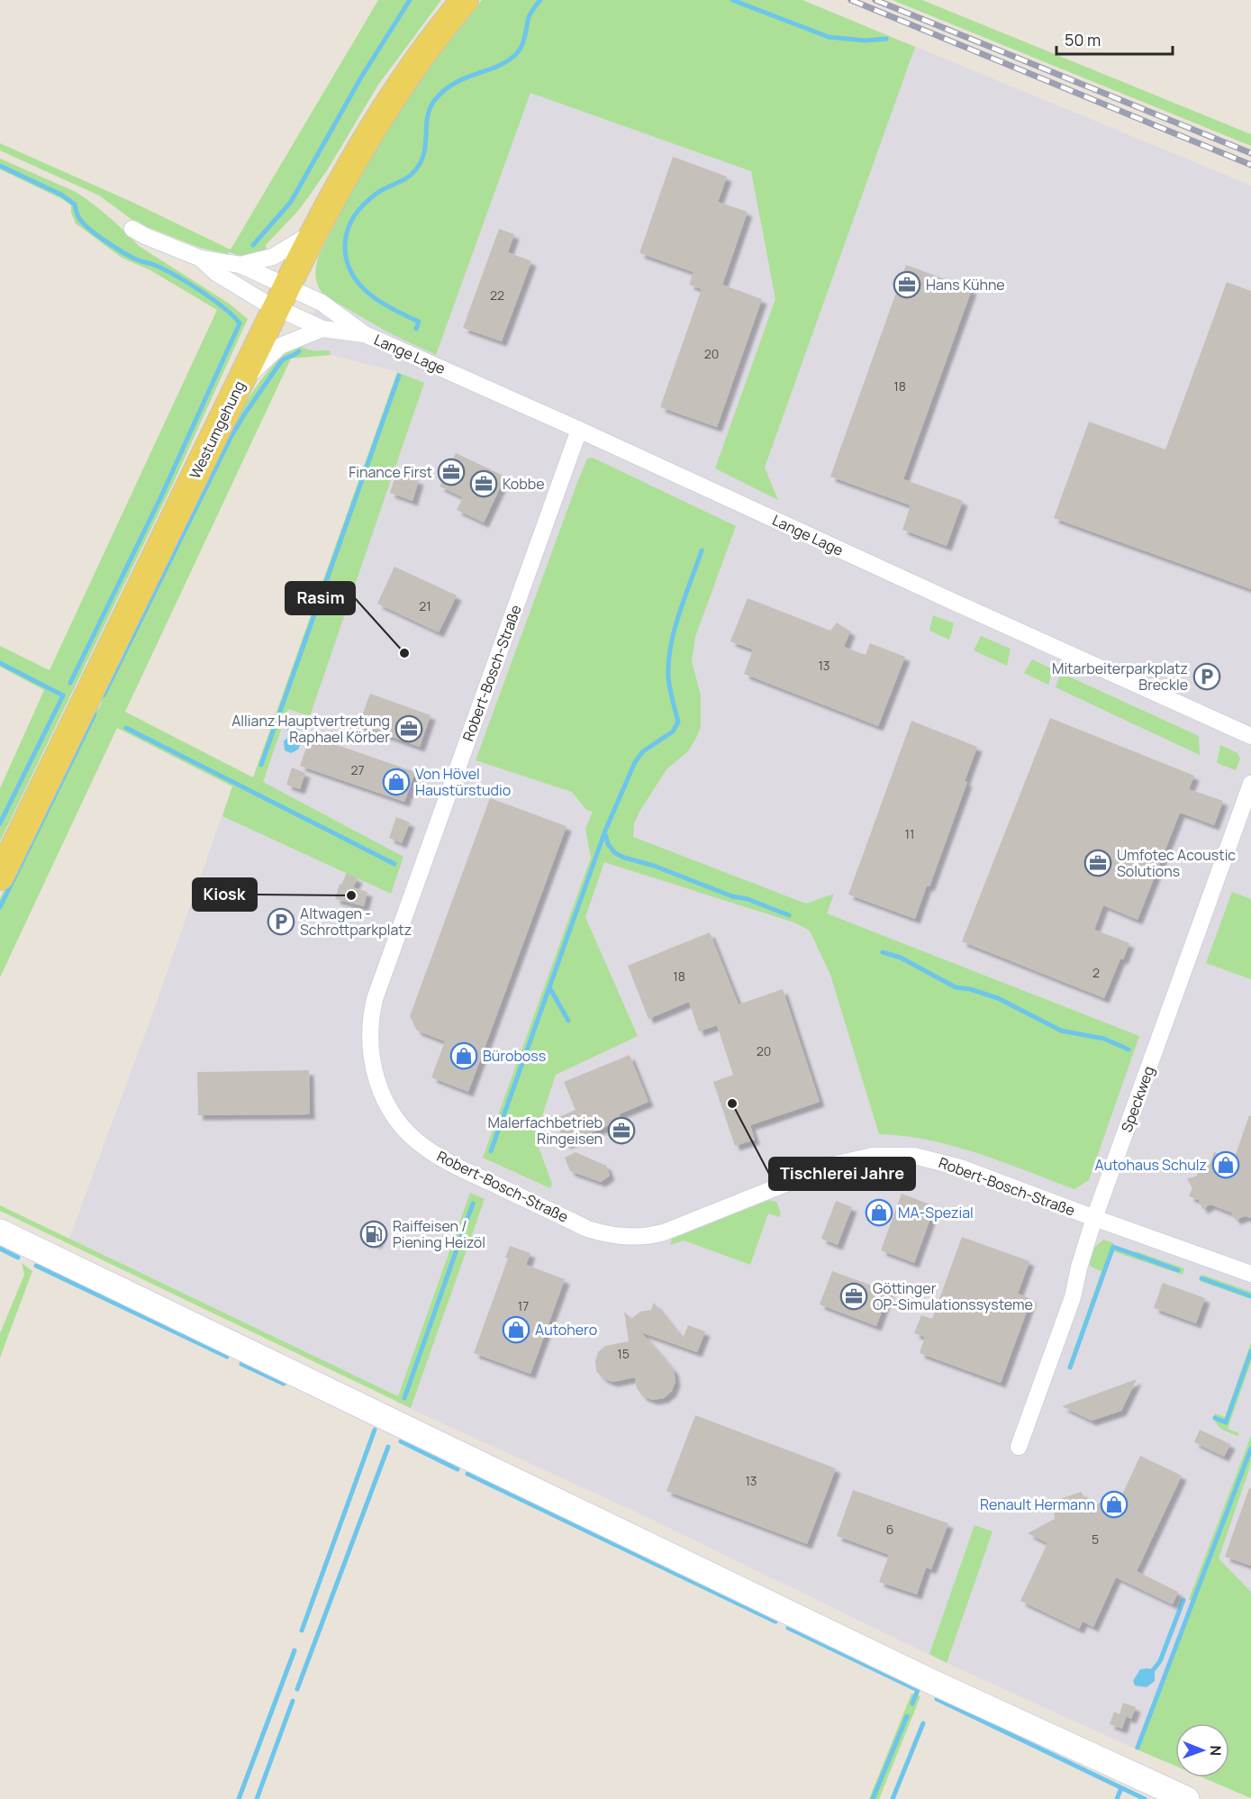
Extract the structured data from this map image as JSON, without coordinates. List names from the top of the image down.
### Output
{
  "streets": {
    "main road": ["Westumgehung"],
    "street": ["Lange Lage", "Robert-Bosch-Straße", "Speckweg"]
  },
  "crossings": [
    ["Lange Lage", "Westumgehung"],
    ["Lange Lage", "Robert-Bosch-Straße"],
    ["Robert-Bosch-Straße", "Speckweg"]
  ],
  "places": {
    "office": [
      "Hans Kühne",
      "Finance First",
      "Kobbe",
      "Allianz Hauptvertretung Raphael Körber",
      "Umfotec Acoustic Solutions",
      "Malerfachbetrieb Ringeisen",
      "Göttinger OP-Simulationssysteme"
    ],
    "other": ["Rasim", "Kiosk", "Tischlerei Jahre"],
    "parking": ["Mitarbeiterparkplatz Breckle", "Altwagen - Schrottparkplatz"],
    "shop": [
      "Von Hövel Haustürstudio",
      "Büroboss",
      "Autohaus Schulz",
      "MA-Spezial",
      "Autohero",
      "Renault Hermann"
    ],
    "fuel station": ["Raiffeisen / Piening Heizöl"]
  },
  "house_numbers": [
    "22",
    "20",
    "18",
    "21",
    "13",
    "27",
    "11",
    "2",
    "18",
    "20",
    "17",
    "15",
    "13",
    "6",
    "5"
  ],
  "scale_bar": "50 m",
  "north": "right"
}
